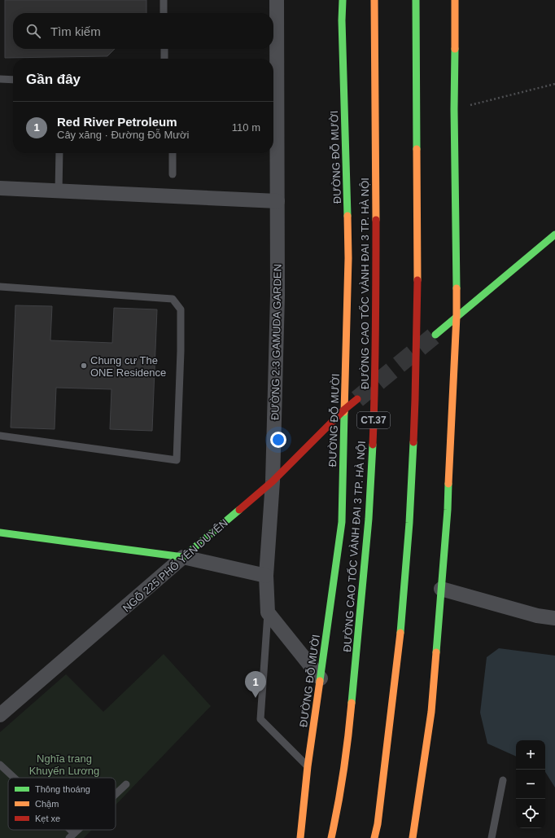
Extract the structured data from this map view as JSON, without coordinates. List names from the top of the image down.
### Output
{
  "streets": {
    "main road": [
      "ĐƯỜNG ĐỖ MƯỜI",
      "ĐƯỜNG CAO TỐC VÀNH ĐAI 3 TP. HÀ NỘI",
      "CT.37",
      "NGÕ 225 PHỐ YÊN DUYÊN"
    ],
    "street": ["ĐƯỜNG 2.3 GAMUDA GARDEN"]
  },
  "crossings": [
    ["ĐƯỜNG ĐỖ MƯỜI", "NGÕ 225 PHỐ YÊN DUYÊN"],
    ["ĐƯỜNG 2.3 GAMUDA GARDEN", "NGÕ 225 PHỐ YÊN DUYÊN"]
  ],
  "parks": ["Nghĩa trang Khuyến Lương"],
  "places": ["Chung cư The ONE Residence"],
  "legend": ["Thông thoáng", "Chậm", "Kẹt xe"],
  "page": {
    "search": "Tìm kiếm",
    "heading": "Gần đây",
    "list": [
      {
        "mark": "1",
        "name": "Red River Petroleum",
        "note": "Cây xăng · Đường Đỗ Mười",
        "value": "110 m"
      }
    ],
    "pins": "1",
    "map_buttons": ["+", "−"]
  }
}
